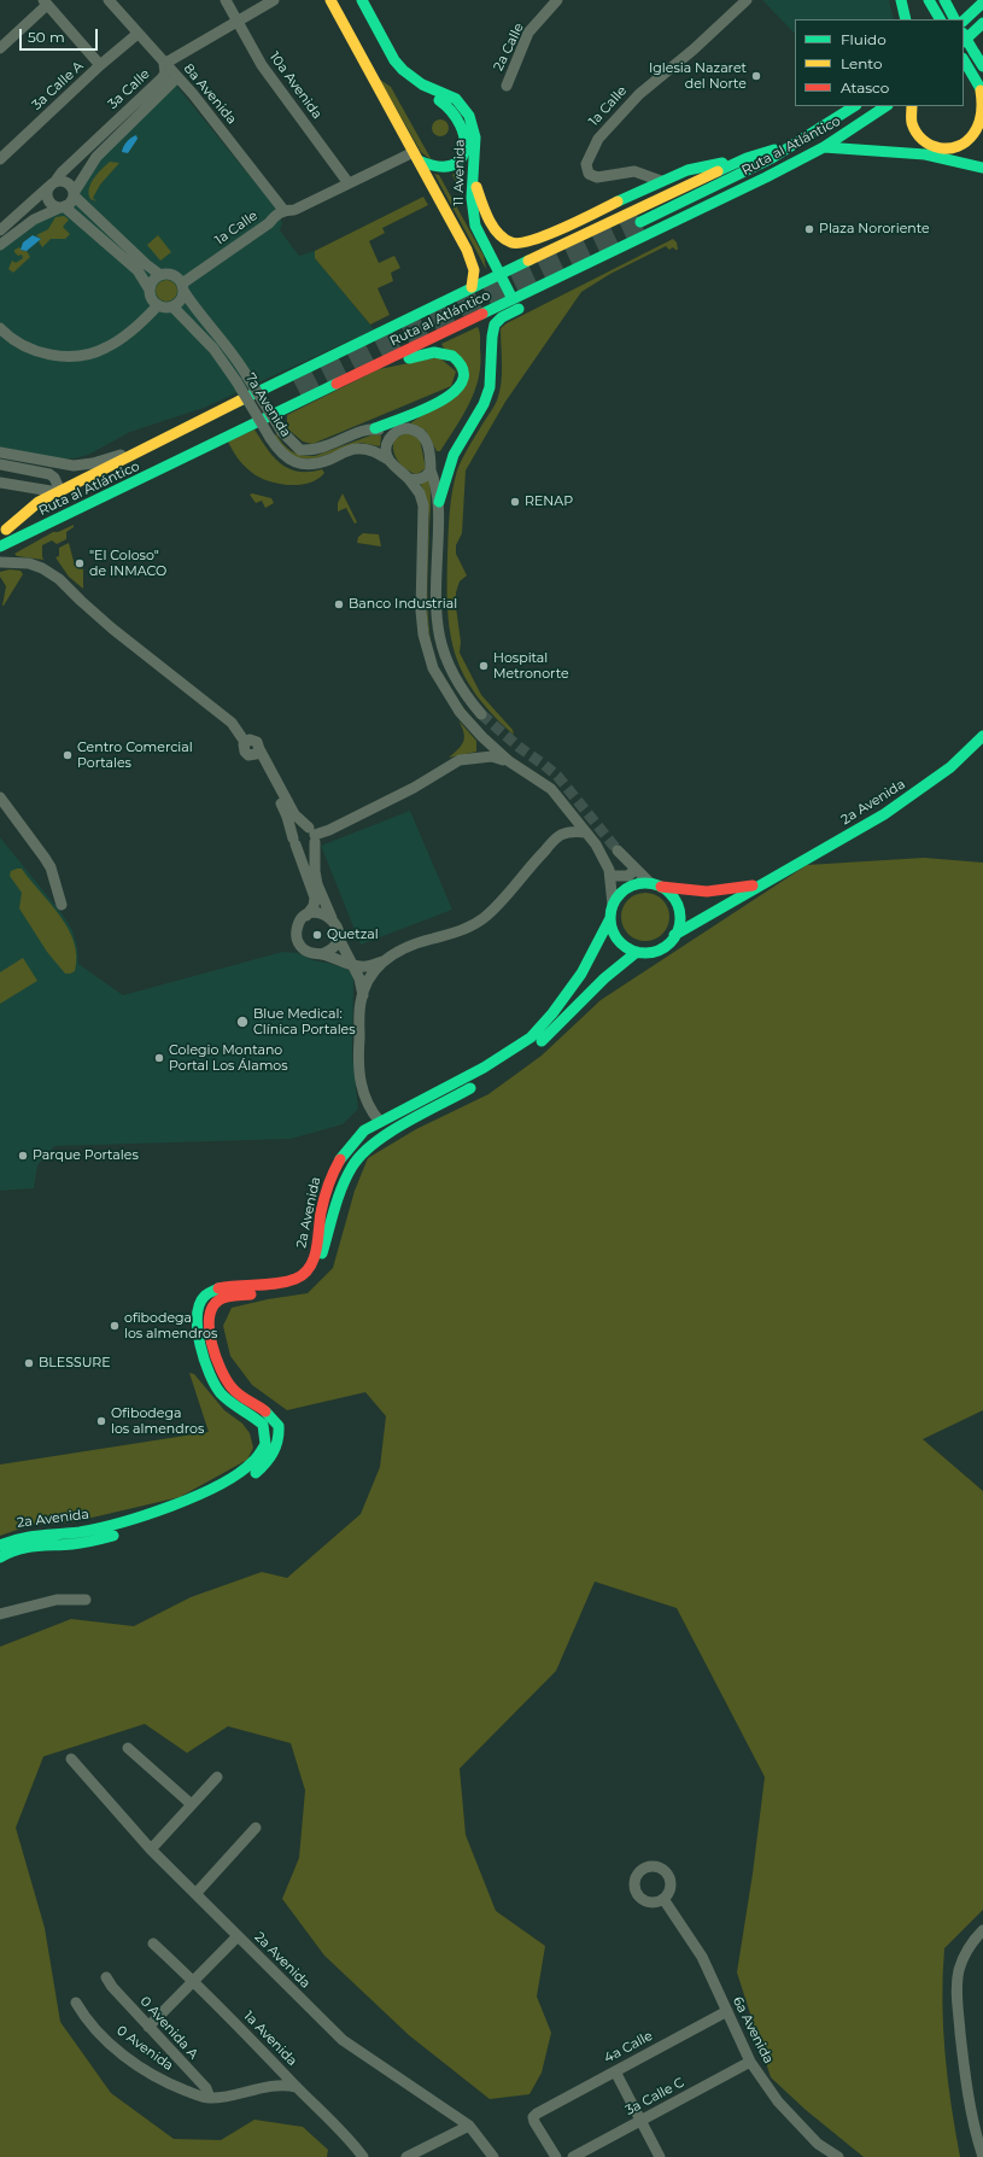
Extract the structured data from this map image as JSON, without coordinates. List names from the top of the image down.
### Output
{
  "streets": {
    "main road": ["Ruta al Atlántico", "11 Avenida", "2a Avenida"],
    "street": [
      "2a Calle",
      "3a Calle A",
      "10a Avenida",
      "3a Calle",
      "8a Avenida",
      "1a Calle",
      "7a Avenida",
      "0 Avenida A",
      "6a Avenida",
      "1a Avenida",
      "4a Calle",
      "0 Avenida",
      "3a Calle C"
    ]
  },
  "crossings": [
    ["3a Calle A", "8a Avenida"],
    ["10a Avenida", "3a Calle"],
    ["10a Avenida", "1a Calle"],
    ["3a Calle", "8a Avenida"],
    ["8a Avenida", "1a Calle"],
    ["1a Calle", "11 Avenida"],
    ["1a Calle", "7a Avenida"],
    ["Ruta al Atlántico", "11 Avenida"],
    ["0 Avenida A", "0 Avenida"],
    ["6a Avenida", "4a Calle"],
    ["6a Avenida", "3a Calle C"]
  ],
  "places": [
    "Iglesia Nazaret del Norte",
    "Plaza Nororiente",
    "RENAP",
    "\"El Coloso\" de INMACO",
    "Banco Industrial",
    "Hospital Metronorte",
    "Centro Comercial Portales",
    "Quetzal",
    "Blue Medical: Clínica Portales",
    "Colegio Montano Portal Los Álamos",
    "Parque Portales",
    "ofibodega los almendros",
    "BLESSURE",
    "Ofibodega los almendros"
  ],
  "legend": ["Fluido", "Lento", "Atasco"],
  "scale_bar": "50 m"
}
